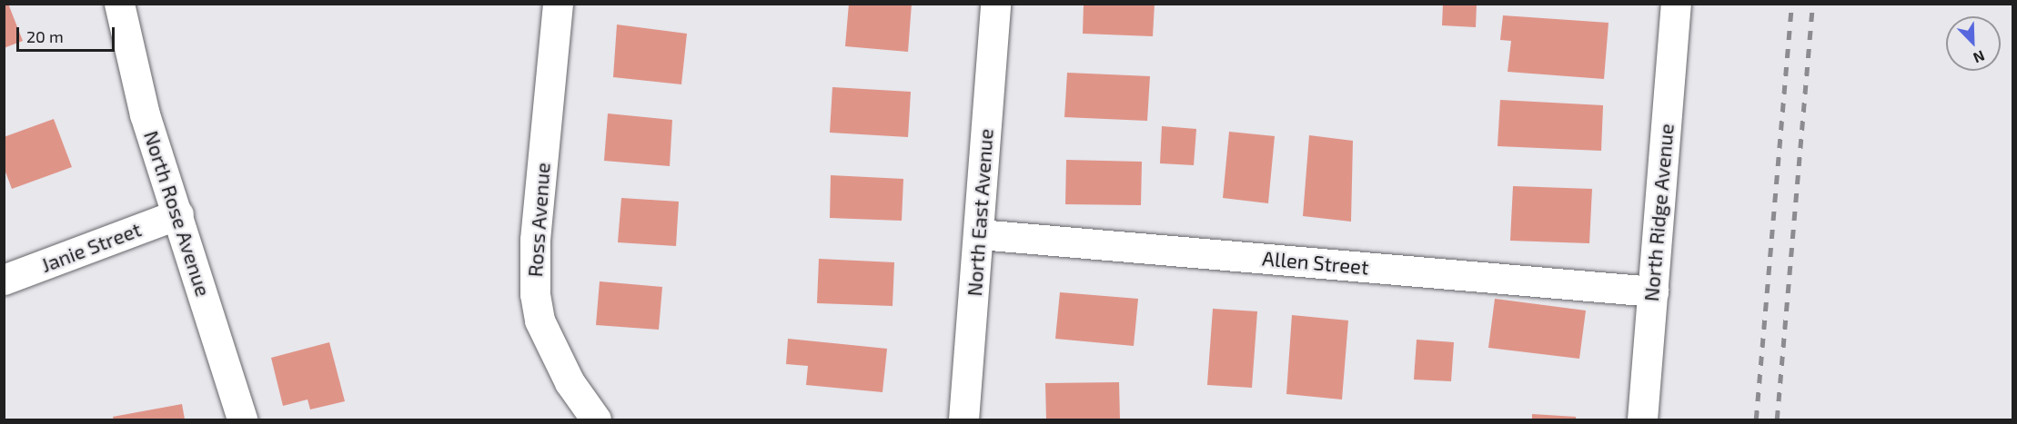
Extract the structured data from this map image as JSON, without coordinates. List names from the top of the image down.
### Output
{
  "streets": {
    "street": [
      "North East Avenue",
      "North Ridge Avenue",
      "North Rose Avenue",
      "Ross Avenue",
      "Janie Street",
      "Allen Street"
    ]
  },
  "crossings": [
    ["North East Avenue", "Allen Street"],
    ["North Ridge Avenue", "Allen Street"],
    ["North Rose Avenue", "Janie Street"]
  ],
  "scale_bar": "20 m",
  "north": "bottom right"
}
